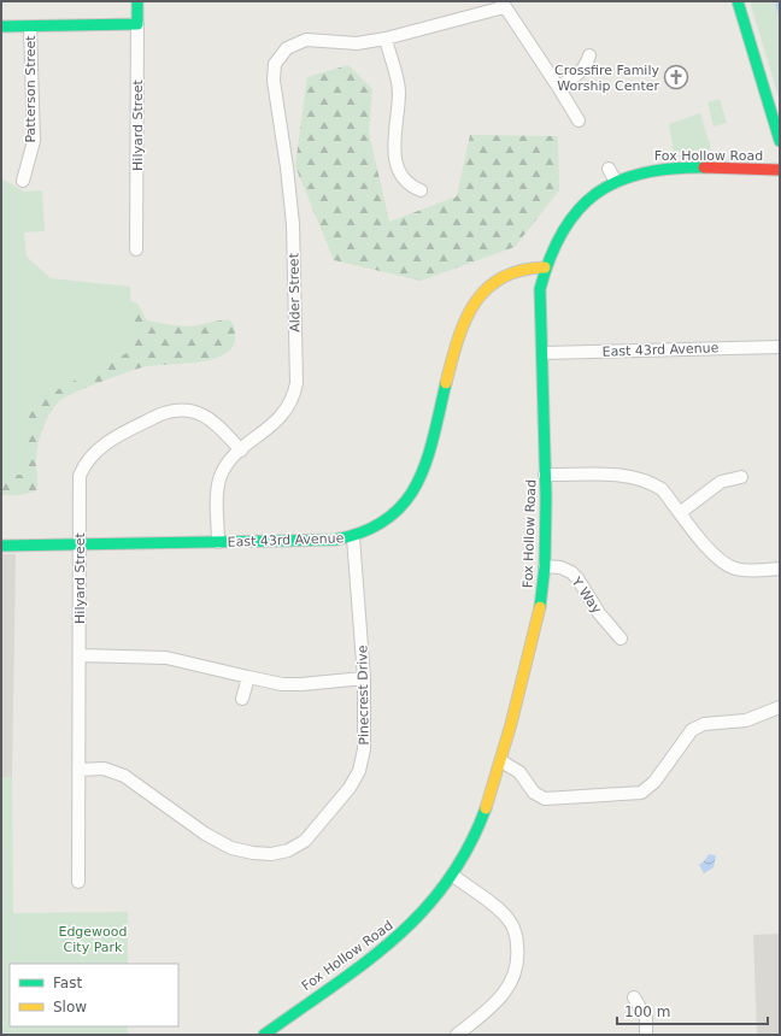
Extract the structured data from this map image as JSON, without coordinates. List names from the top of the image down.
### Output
{
  "streets": {
    "main road": ["Hilyard Street", "Fox Hollow Road", "East 43rd Avenue"],
    "street": [
      "Patterson Street",
      "Alder Street",
      "Y Way",
      "Pinecrest Drive"
    ]
  },
  "crossings": [
    ["Hilyard Street", "Alder Street"],
    ["Hilyard Street", "East 43rd Avenue"],
    ["Hilyard Street", "Pinecrest Drive"],
    ["Fox Hollow Road", "East 43rd Avenue"],
    ["Fox Hollow Road", "Y Way"],
    ["Alder Street", "East 43rd Avenue"],
    ["East 43rd Avenue", "Pinecrest Drive"]
  ],
  "parks": ["Edgewood City Park"],
  "places": {
    "church": ["Crossfire Family Worship Center"]
  },
  "legend": ["Fast", "Slow"],
  "scale_bar": "100 m"
}
